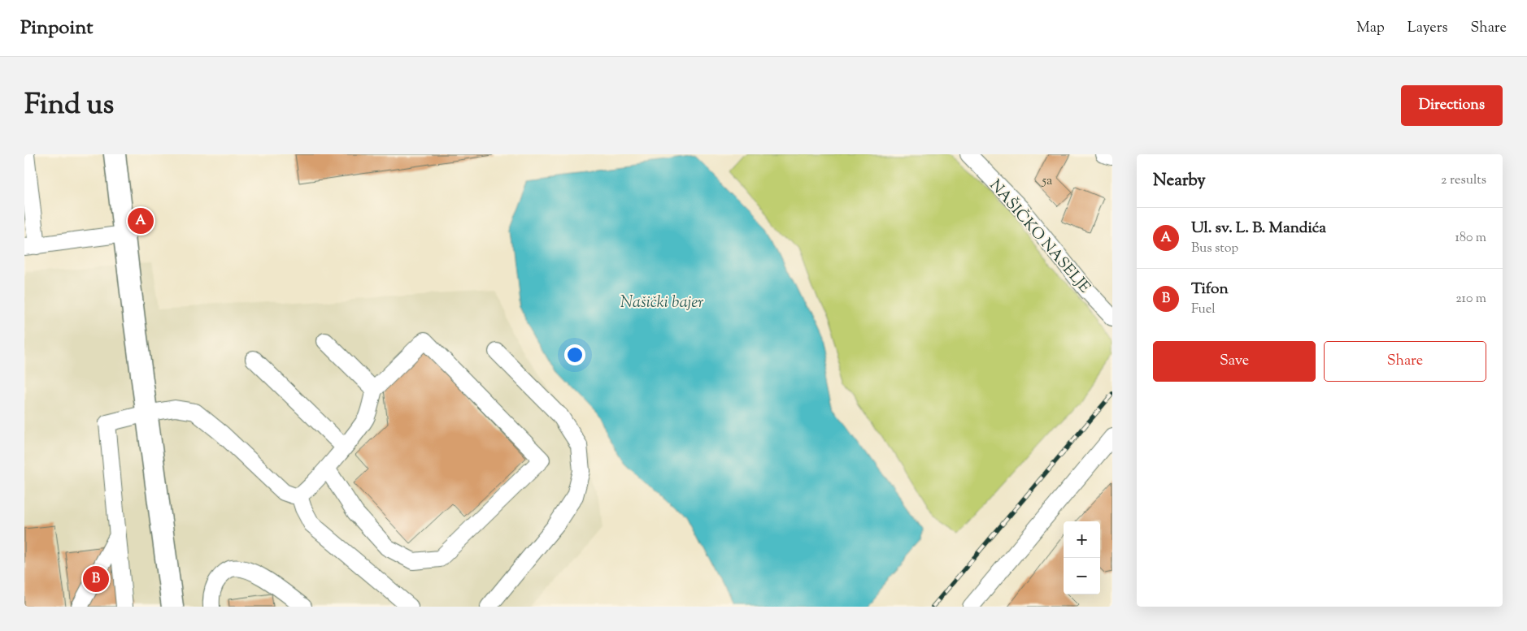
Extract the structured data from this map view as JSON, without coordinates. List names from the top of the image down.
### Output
{
  "streets": {
    "street": ["NAŠIČKO NASELJE"]
  },
  "water": ["Našički bajer"],
  "house_numbers": ["5a"],
  "page": {
    "header": "Pinpoint",
    "nav": ["Map", "Layers", "Share"],
    "title": "Find us",
    "buttons": [
      "Directions",
      ["Save", "Share"]
    ],
    "heading": ["Nearby", "2 results"],
    "pins": ["A", "B"],
    "list": [
      {
        "mark": "A",
        "name": "Ul. sv. L. B. Mandića",
        "note": "Bus stop",
        "value": "180 m"
      },
      {
        "mark": "B",
        "name": "Tifon",
        "note": "Fuel",
        "value": "210 m"
      }
    ],
    "map_buttons": ["+", "−"]
  }
}
